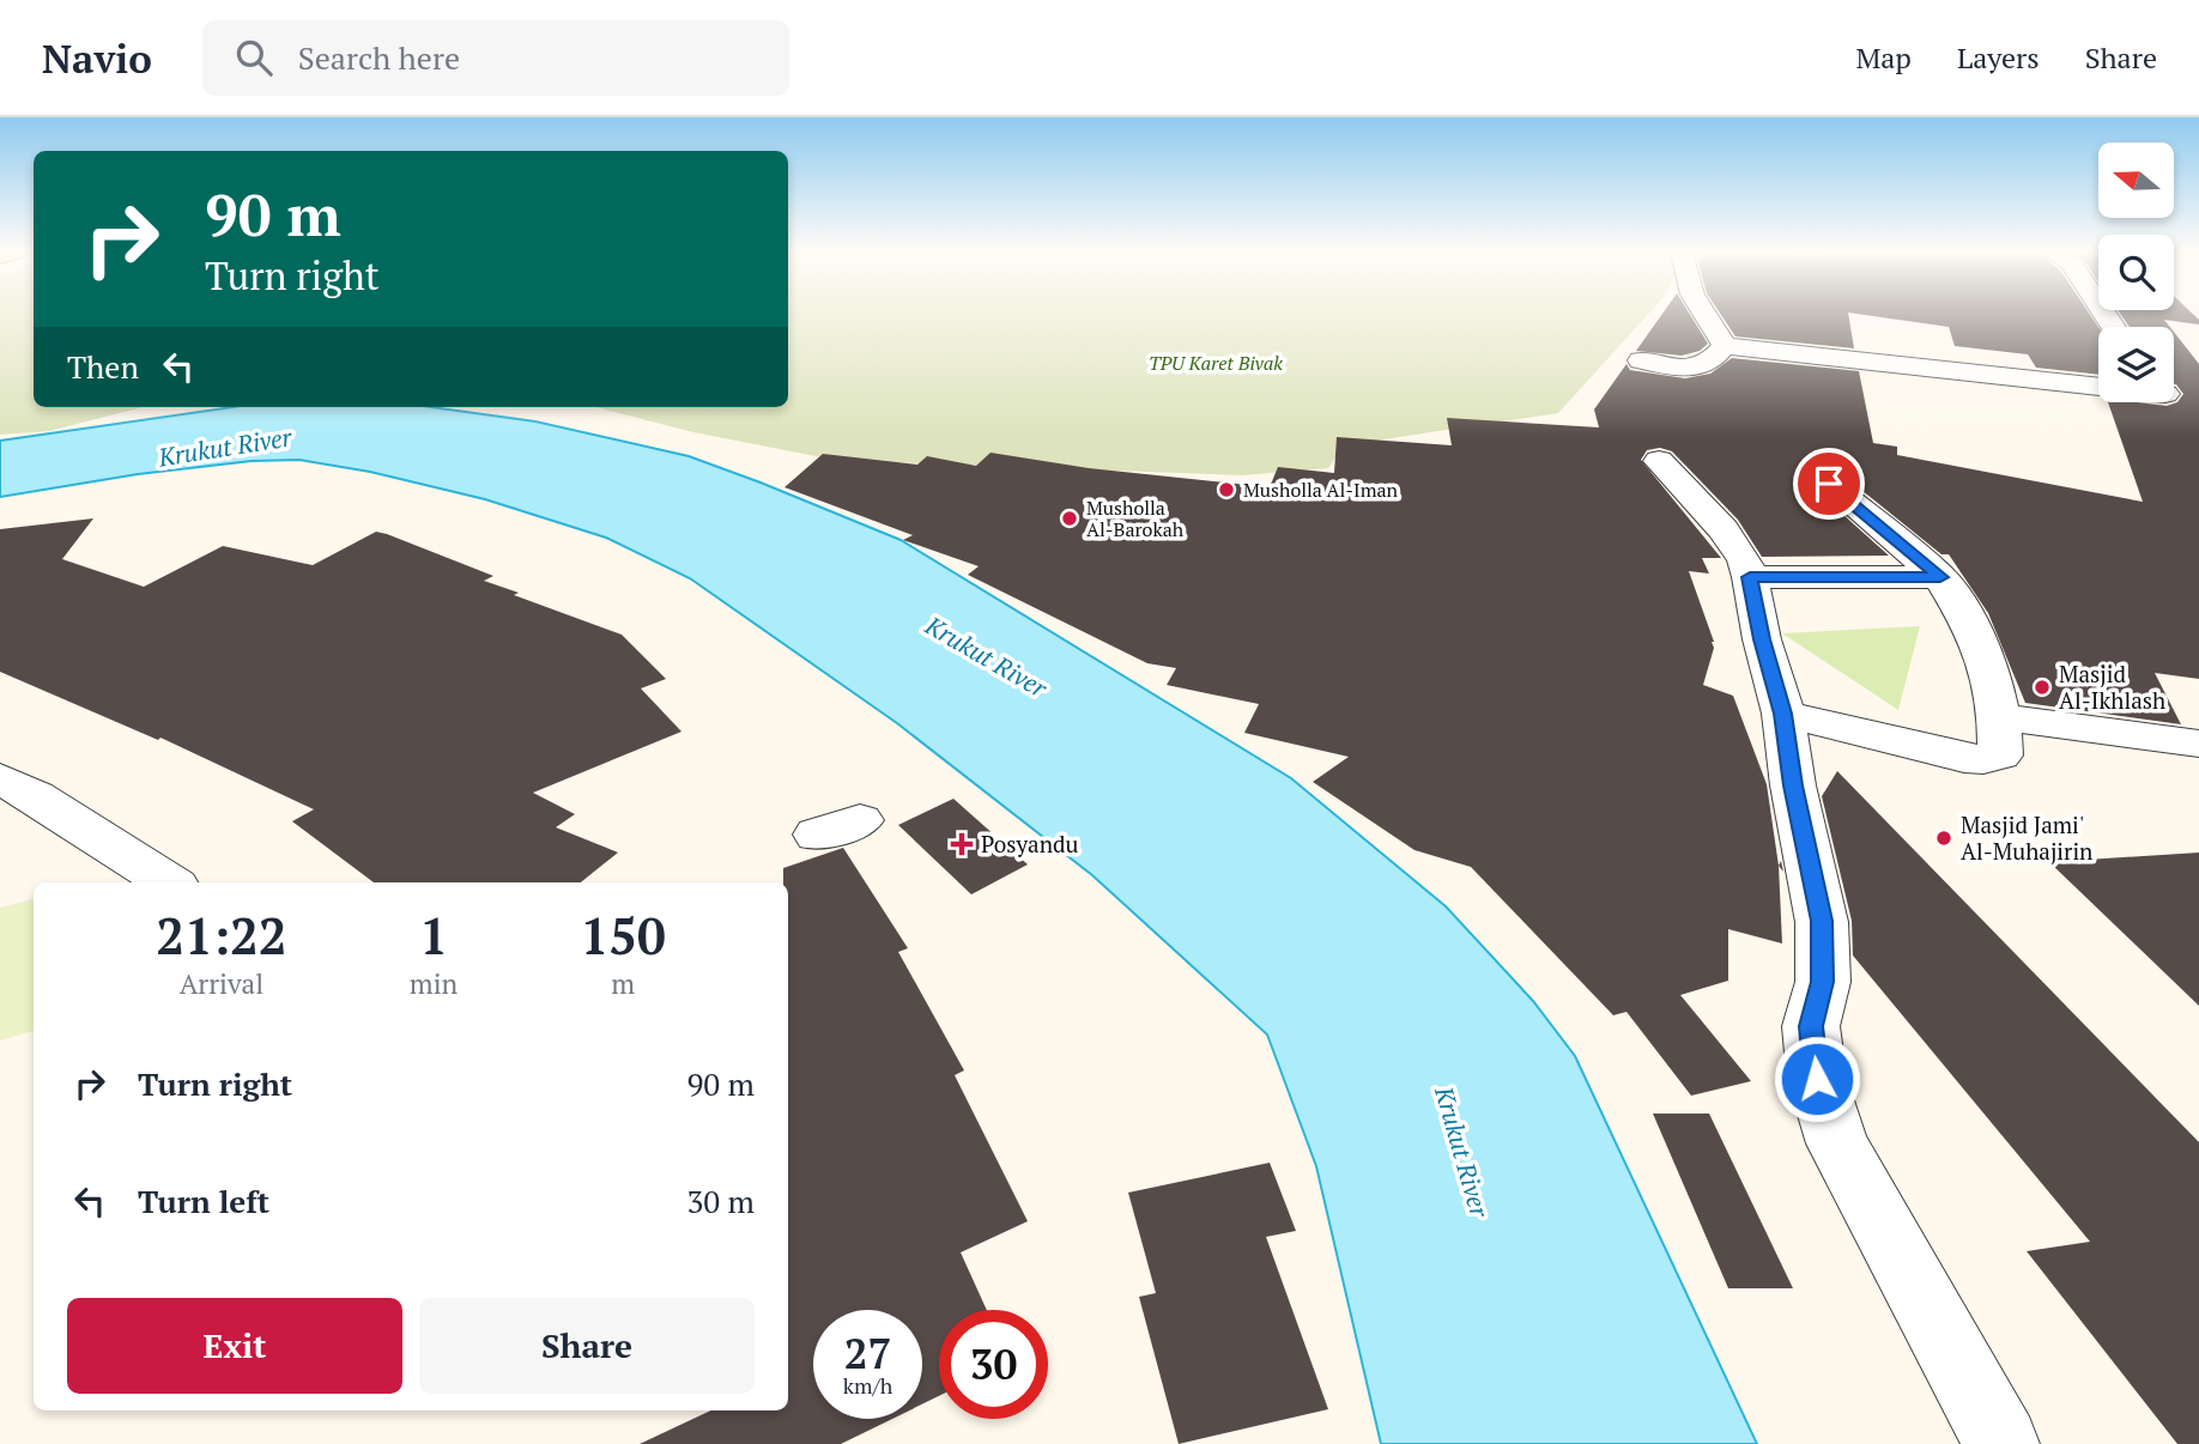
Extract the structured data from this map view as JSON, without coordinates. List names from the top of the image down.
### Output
{
  "water": ["Krukut River"],
  "parks": ["TPU Karet Bivak"],
  "places": {
    "other": [
      "Musholla Al-Iman",
      "Musholla Al-Barokah",
      "Masjid Al-Ikhlash",
      "Masjid Jami' Al-Muhajirin"
    ],
    "health": ["Posyandu"]
  },
  "north": "left",
  "page": {
    "header": "Navio",
    "search": "Search here",
    "nav": ["Map", "Layers", "Share"],
    "turn": ["90 m", "Turn right"],
    "then": "Then",
    "eta": [
      "21:22",
      "Arrival",
      "1",
      "min",
      "150",
      "m"
    ],
    "list": [
      {
        "name": "Turn right",
        "value": "90 m"
      },
      {
        "name": "Turn left",
        "value": "30 m"
      }
    ],
    "buttons": ["Exit", "Share"],
    "speed": "27 km/h",
    "limit": "30"
  }
}
